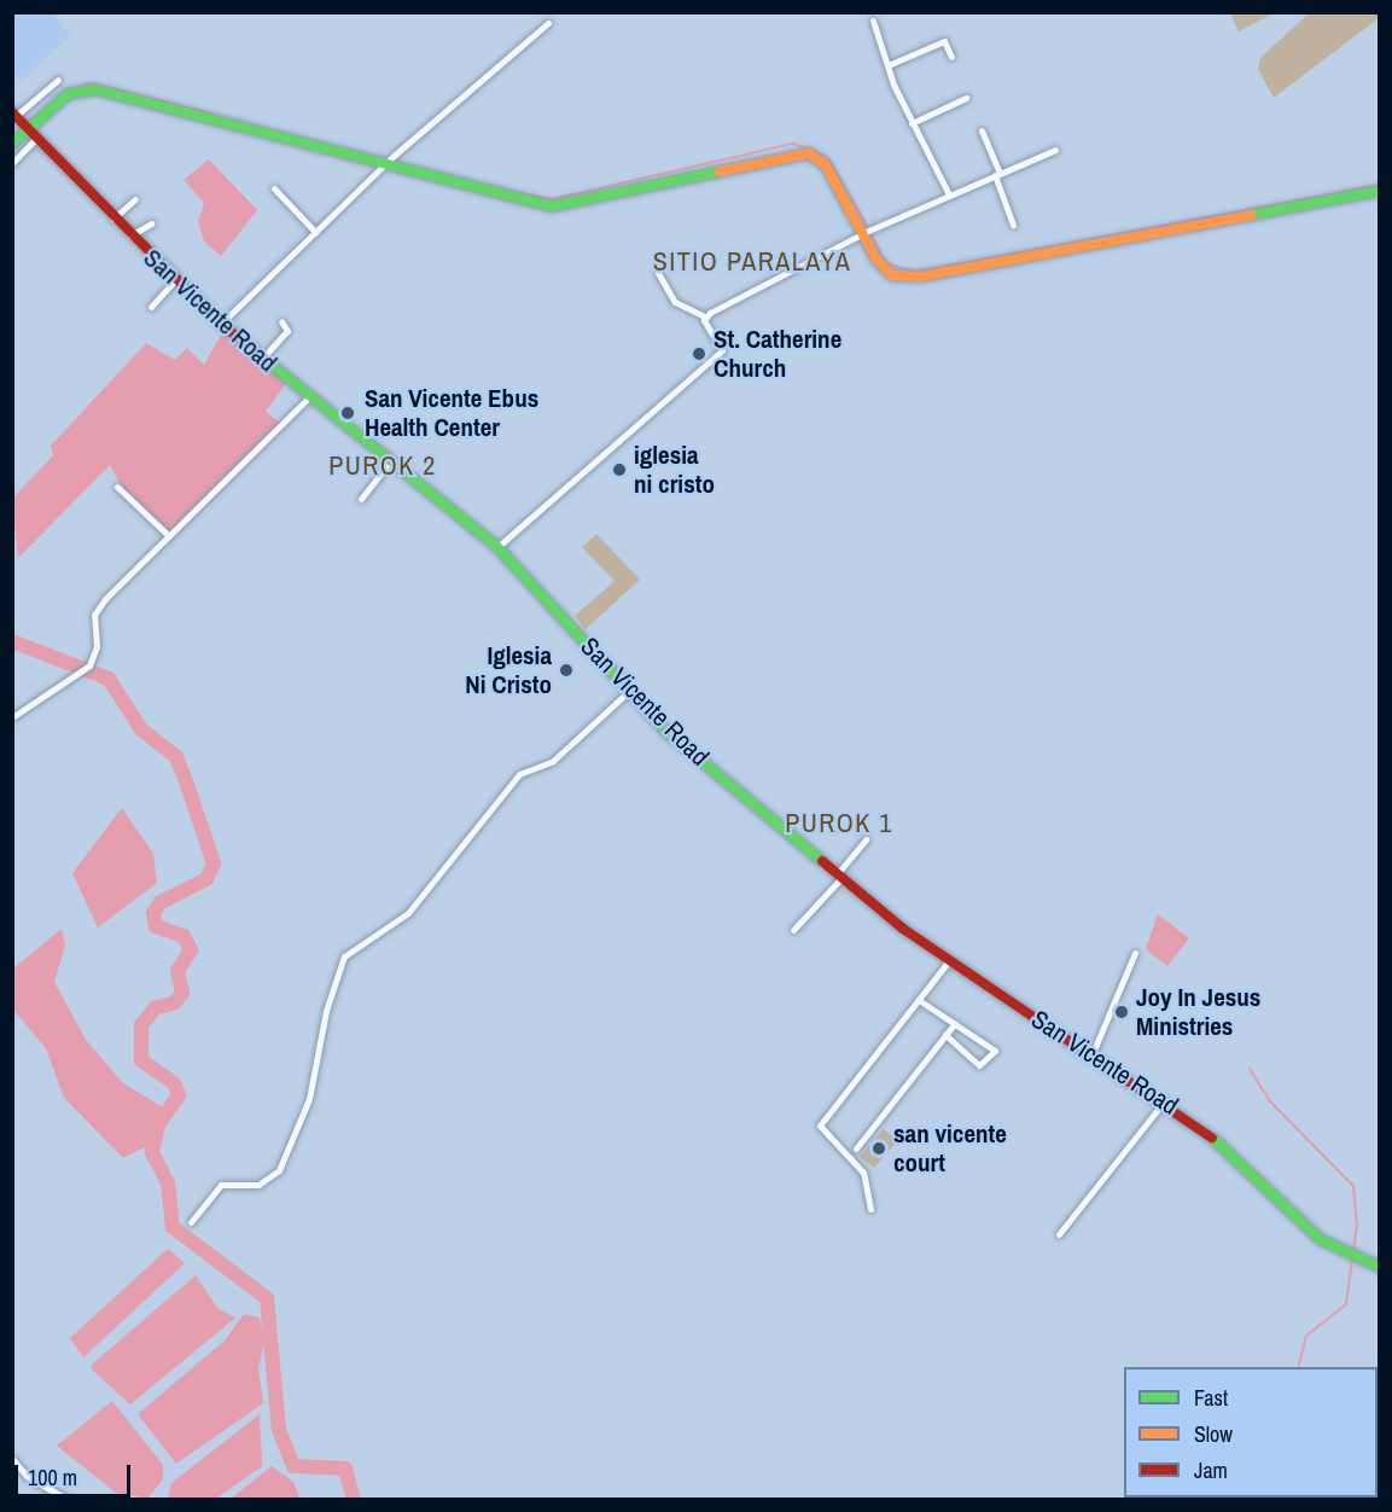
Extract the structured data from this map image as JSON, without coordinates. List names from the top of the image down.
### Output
{
  "streets": {
    "street": ["San Vicente Road"]
  },
  "districts": ["SITIO PARALAYA", "PUROK 2", "PUROK 1"],
  "places": [
    "St. Catherine Church",
    "San Vicente Ebus Health Center",
    "iglesia ni cristo",
    "Iglesia Ni Cristo",
    "Joy In Jesus Ministries",
    "san vicente court"
  ],
  "legend": ["Fast", "Slow", "Jam"],
  "scale_bar": "100 m"
}
